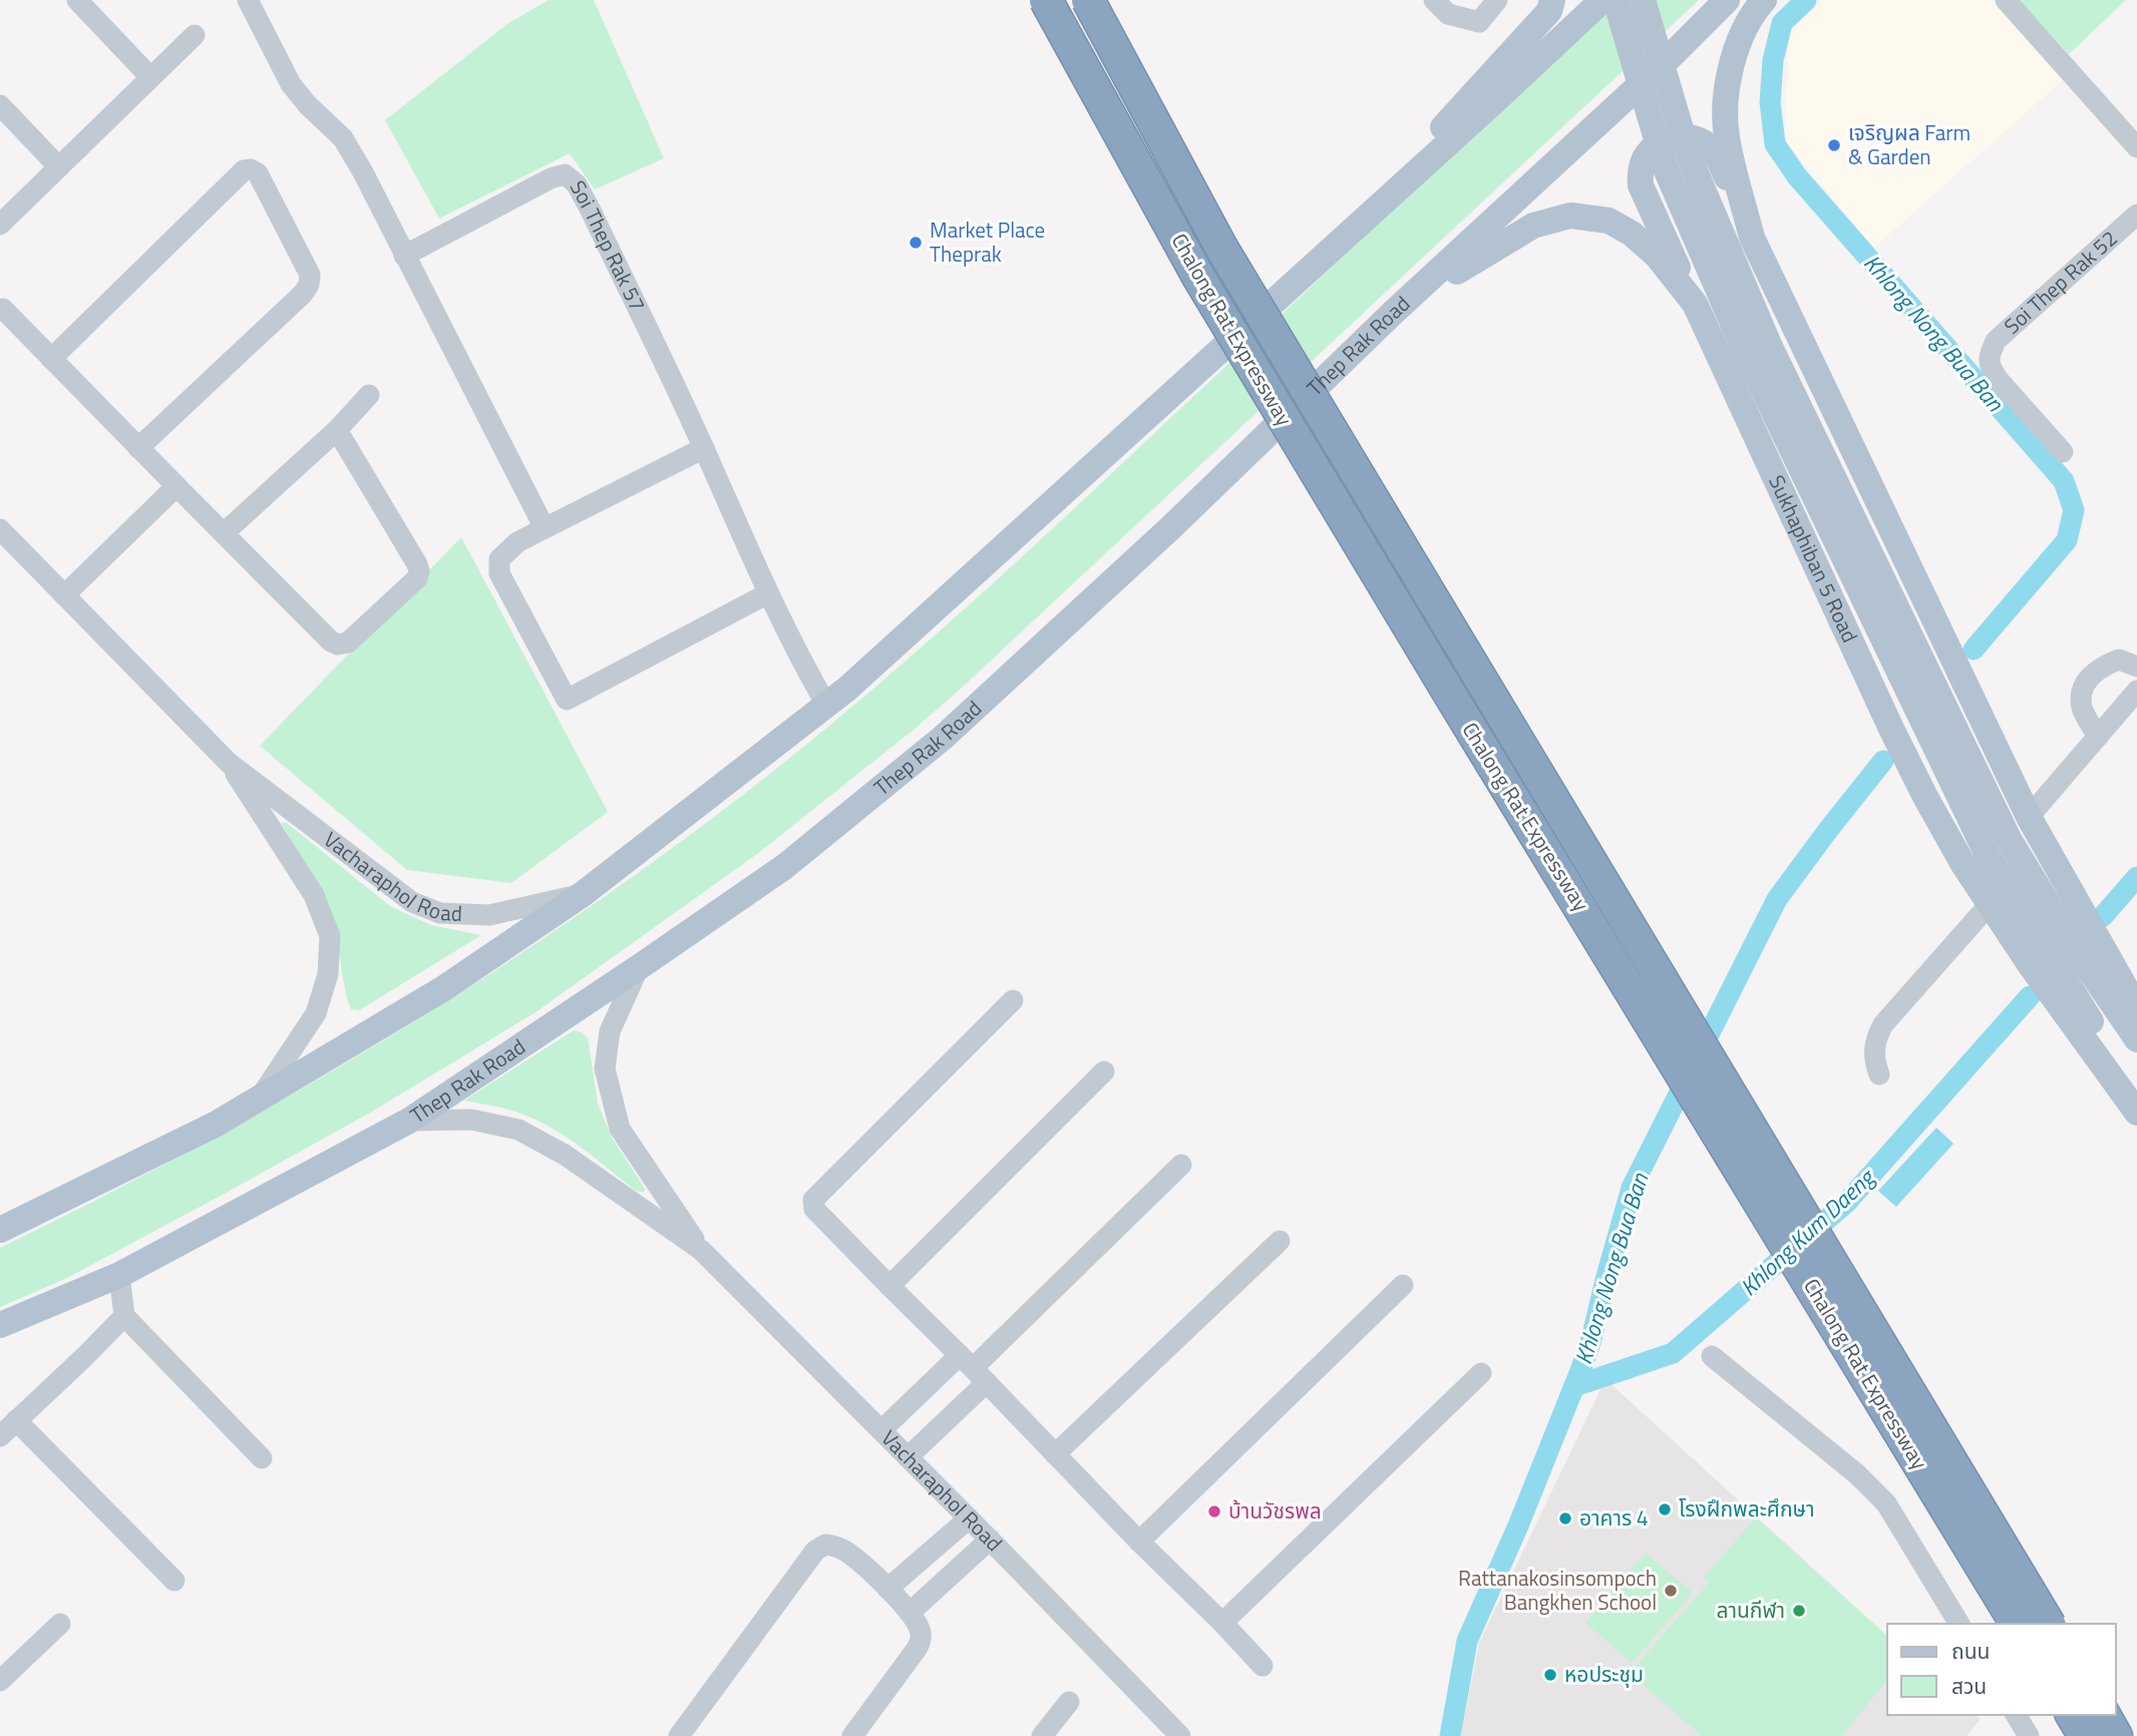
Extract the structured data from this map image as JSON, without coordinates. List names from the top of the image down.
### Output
{
  "streets": {
    "highway": ["Chalong Rat Expressway"],
    "main road": ["Thep Rak Road", "Sukhaphiban 5 Road"],
    "street": ["Soi Thep Rak 57", "Soi Thep Rak 52", "Vacharaphol Road"]
  },
  "crossings": [
    ["Thep Rak Road", "Sukhaphiban 5 Road"],
    ["Thep Rak Road", "Vacharaphol Road"]
  ],
  "water": ["Khlong Nong Bua Ban", "Khlong Kum Daeng"],
  "places": [
    "เจริญผล Farm & Garden",
    "Market Place Theprak",
    "โรงฝึกพละศึกษา",
    "บ้านวัชรพล",
    "อาคาร 4",
    "Rattanakosinsompoch Bangkhen School",
    "ลานกีฬา",
    "หอประชุม"
  ],
  "legend": ["ถนน", "สวน"]
}
